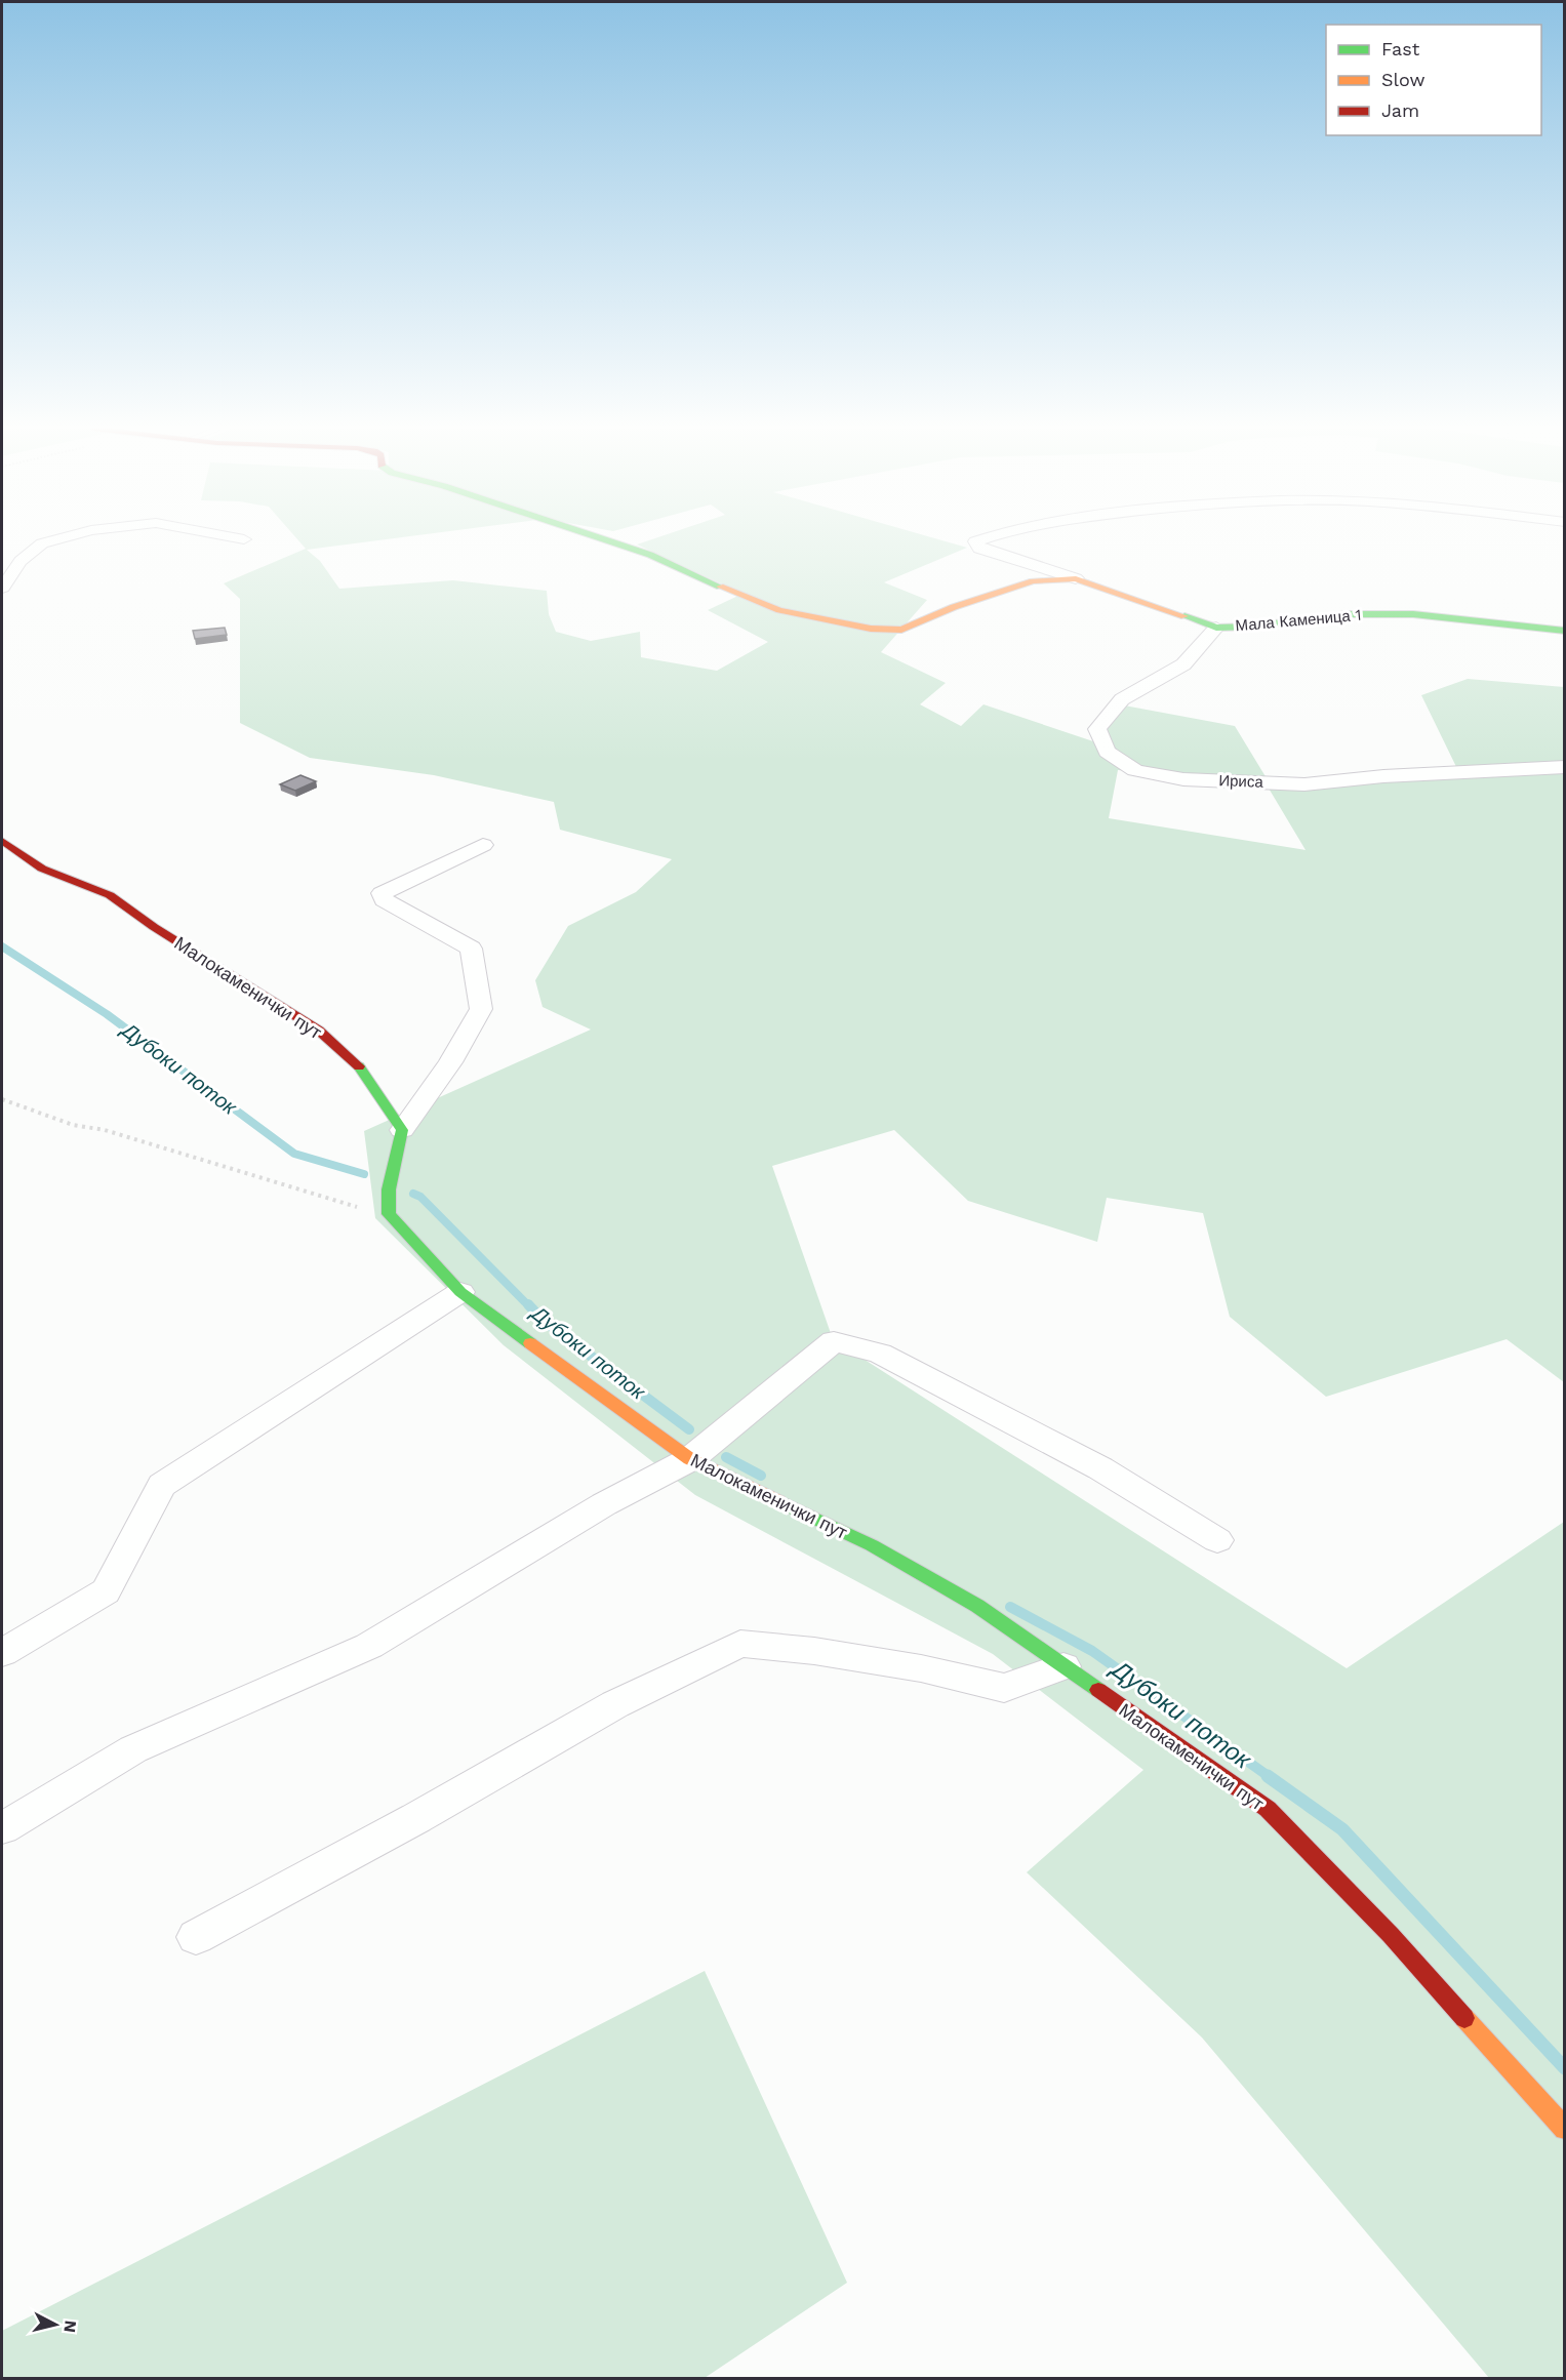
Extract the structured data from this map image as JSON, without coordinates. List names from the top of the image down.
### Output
{
  "streets": {
    "street": ["Мала Каменица 1", "Ириса", "Малокаменички пут"]
  },
  "crossings": [
    ["Мала Каменица 1", "Ириса"]
  ],
  "water": ["Дубоки поток"],
  "legend": ["Fast", "Slow", "Jam"],
  "north": "right"
}
